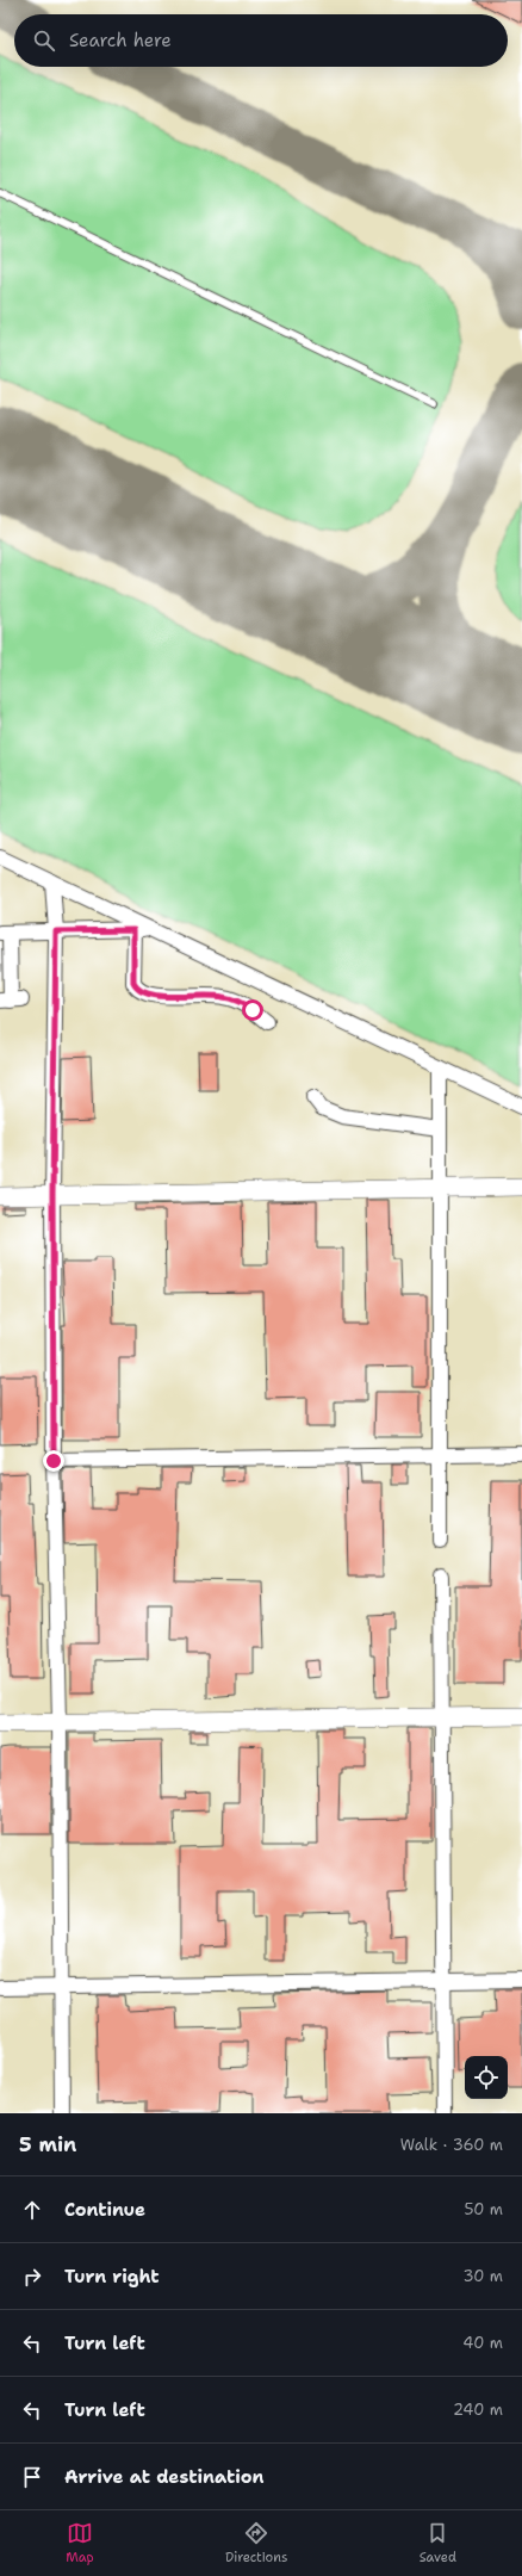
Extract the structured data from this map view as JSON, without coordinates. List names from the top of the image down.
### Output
{
  "page": {
    "search": "Search here",
    "heading": ["5 min", "Walk · 360 m"],
    "list": [
      ["Continue", "50 m"],
      ["Turn right", "30 m"],
      ["Turn left", "40 m"],
      ["Turn left", "240 m"],
      "Arrive at destination"
    ],
    "nav": ["Map", "Directions", "Saved"]
  }
}
